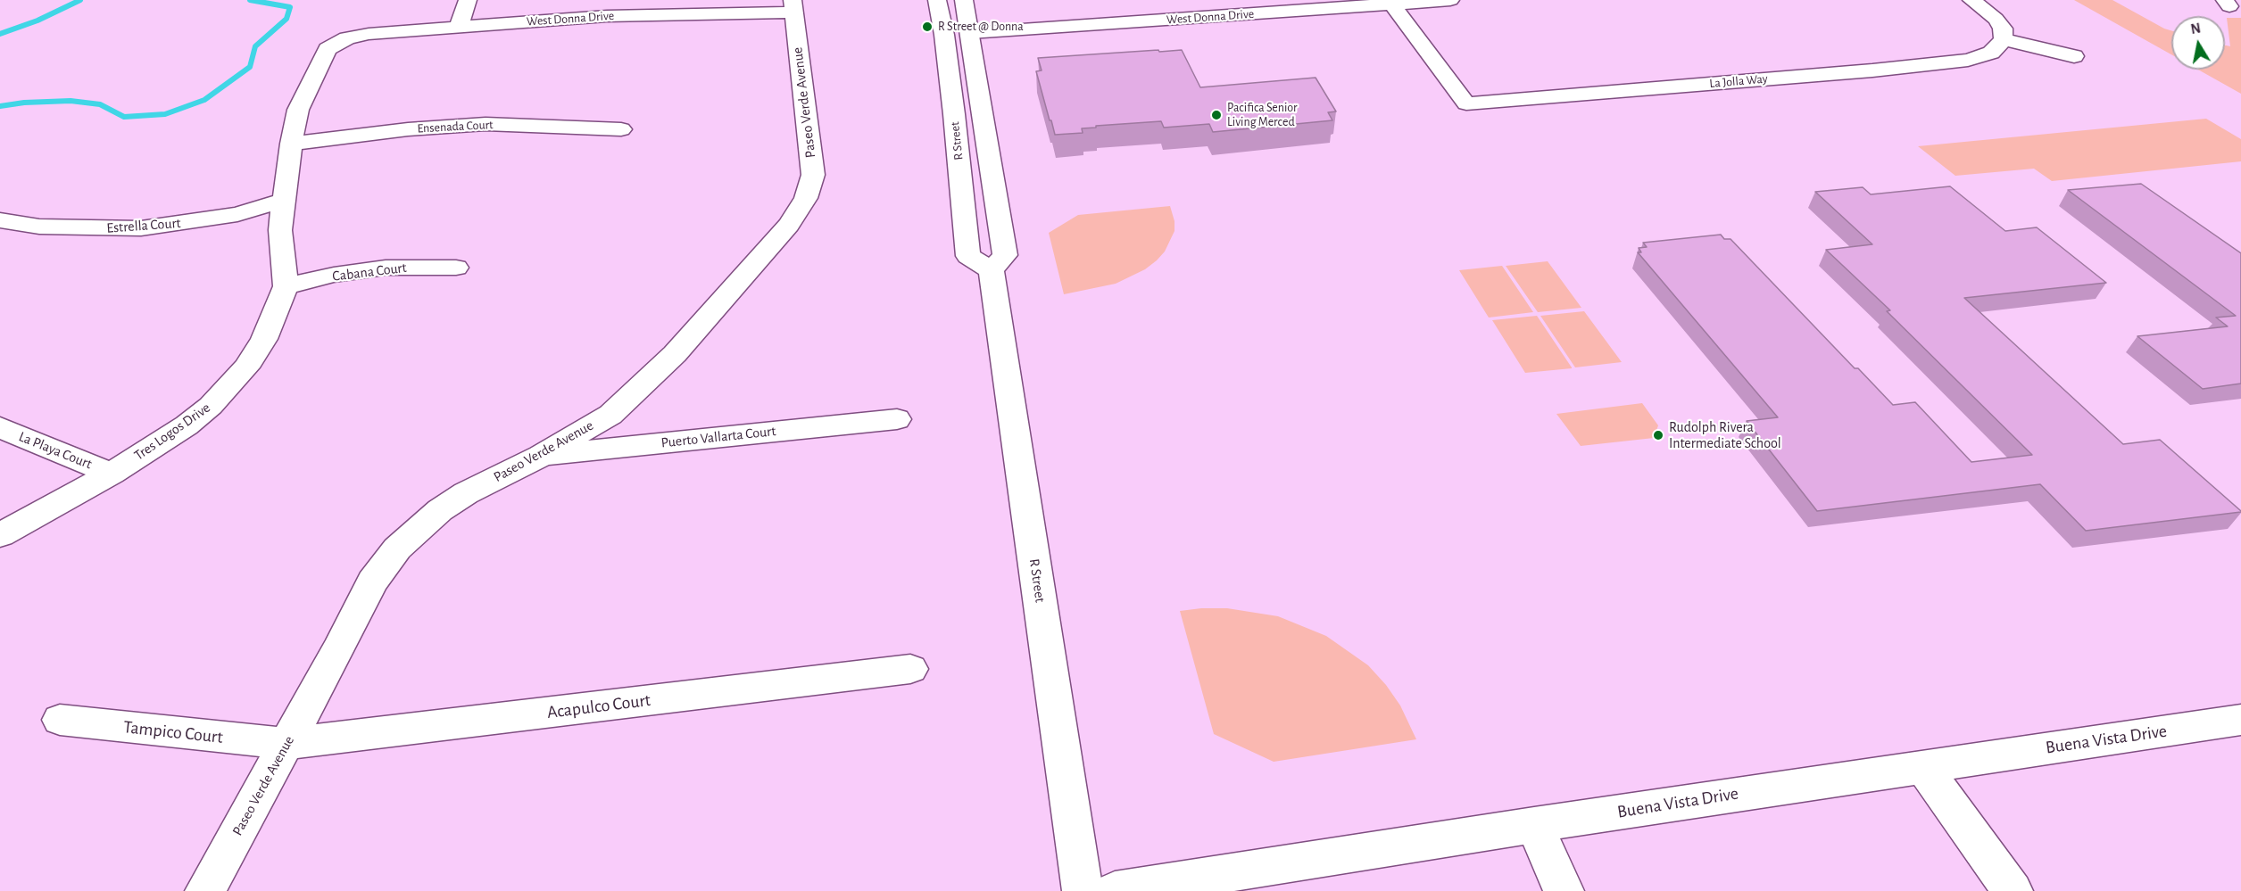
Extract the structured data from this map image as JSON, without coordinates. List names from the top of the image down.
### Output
{
  "streets": {
    "street": [
      "West Donna Drive",
      "La Jolla Way",
      "Paseo Verde Avenue",
      "Ensenada Court",
      "R Street",
      "Estrella Court",
      "Cabana Court",
      "Tres Logos Drive",
      "Puerto Vallarta Court",
      "La Playa Court",
      "Acapulco Court",
      "Tampico Court",
      "Buena Vista Drive"
    ]
  },
  "crossings": [
    ["West Donna Drive", "La Jolla Way"],
    ["West Donna Drive", "Paseo Verde Avenue"],
    ["West Donna Drive", "R Street"],
    ["West Donna Drive", "Tres Logos Drive"],
    ["Paseo Verde Avenue", "Puerto Vallarta Court"],
    ["Paseo Verde Avenue", "Acapulco Court"],
    ["Paseo Verde Avenue", "Tampico Court"],
    ["Ensenada Court", "Tres Logos Drive"],
    ["Estrella Court", "Tres Logos Drive"],
    ["Cabana Court", "Tres Logos Drive"],
    ["Tres Logos Drive", "La Playa Court"],
    ["Acapulco Court", "Tampico Court"]
  ],
  "places": ["R Street @ Donna", "Pacifica Senior Living Merced", "Rudolph Rivera Intermediate School"],
  "north": "top"
}
